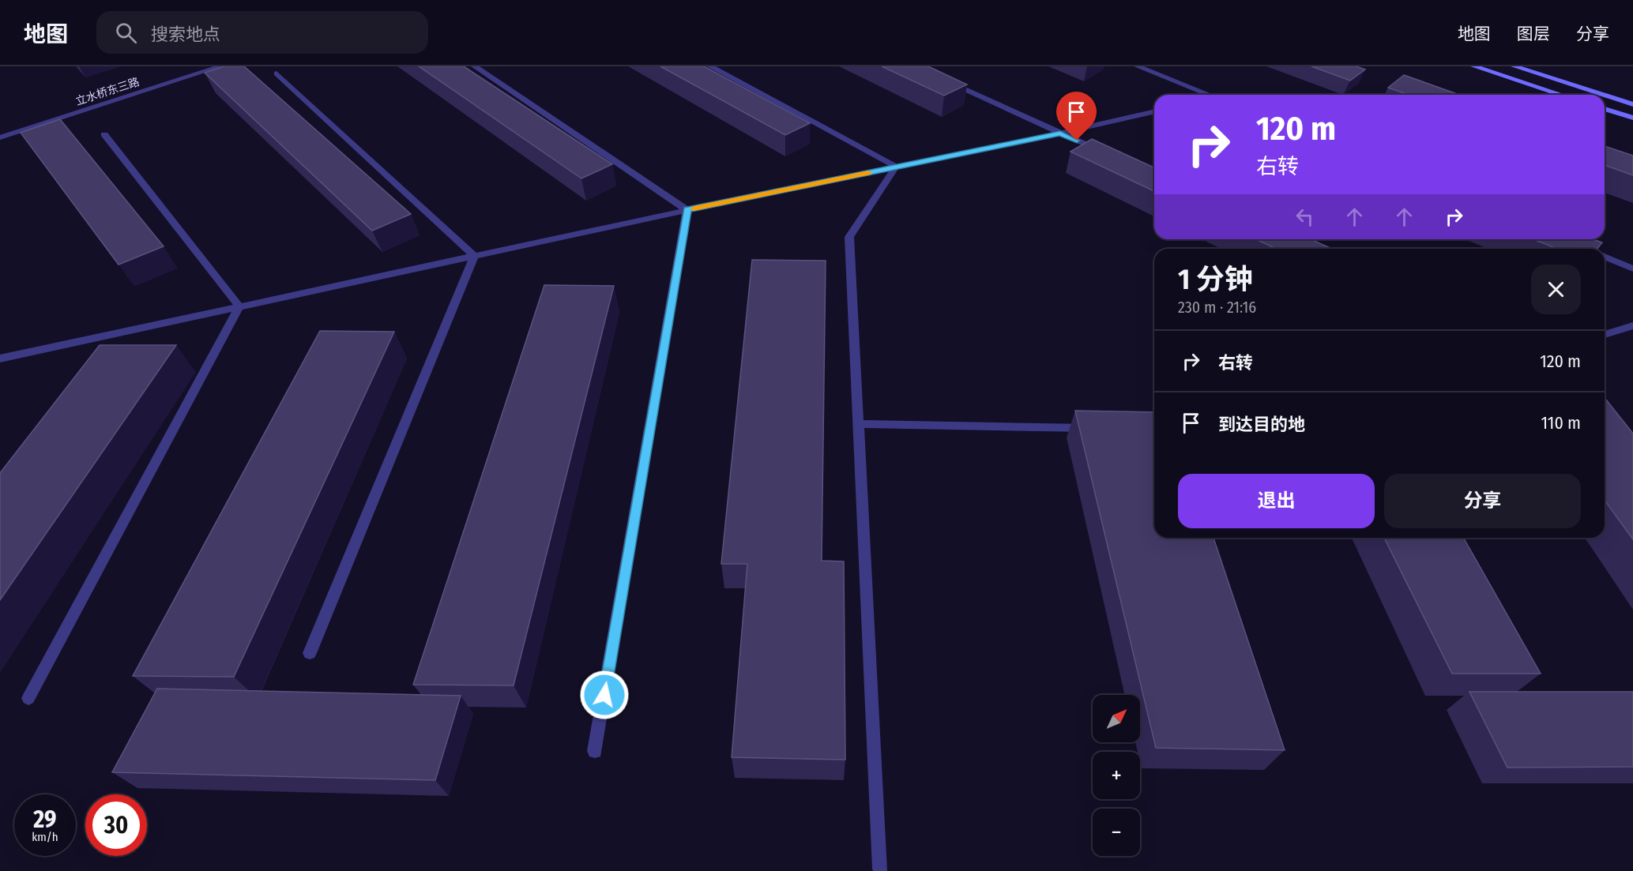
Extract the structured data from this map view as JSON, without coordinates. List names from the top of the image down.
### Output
{
  "streets": {
    "street": ["立水桥东三路"]
  },
  "north": "top right",
  "page": {
    "header": "地图",
    "search": "搜索地点",
    "nav": ["地图", "图层", "分享"],
    "turn": ["120 m", "右转"],
    "heading": ["1 分钟", "230 m · 21:16"],
    "list": [
      {
        "name": "右转",
        "value": "120 m"
      },
      {
        "name": "到达目的地",
        "value": "110 m"
      }
    ],
    "buttons": ["退出", "分享"],
    "map_buttons": ["+", "−"],
    "speed": "29 km/h",
    "limit": "30"
  }
}
